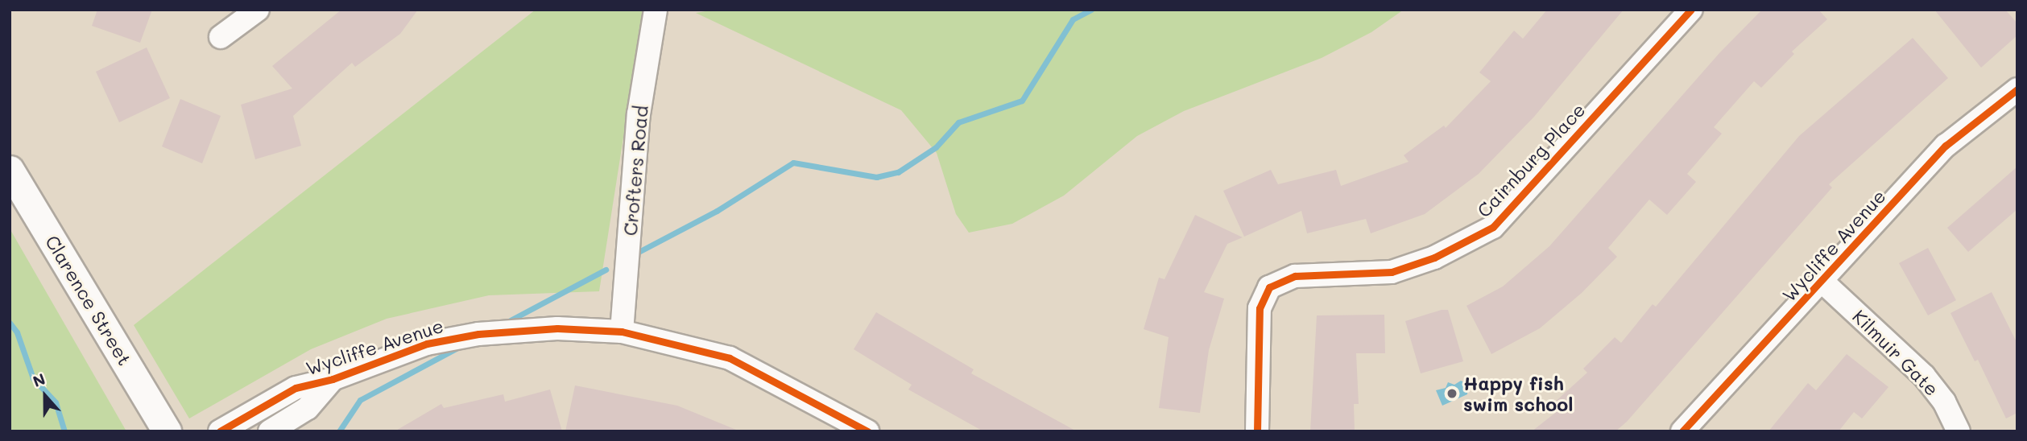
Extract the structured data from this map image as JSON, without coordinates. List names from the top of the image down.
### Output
{
  "streets": {
    "street": [
      "Cairnburg Place",
      "Crofters Road",
      "Wycliffe Avenue",
      "Clarence Street",
      "Kilmuir Gate"
    ]
  },
  "crossings": [
    ["Crofters Road", "Wycliffe Avenue"],
    ["Wycliffe Avenue", "Kilmuir Gate"]
  ],
  "places": ["Happy fish swim school"],
  "north": "top"
}
